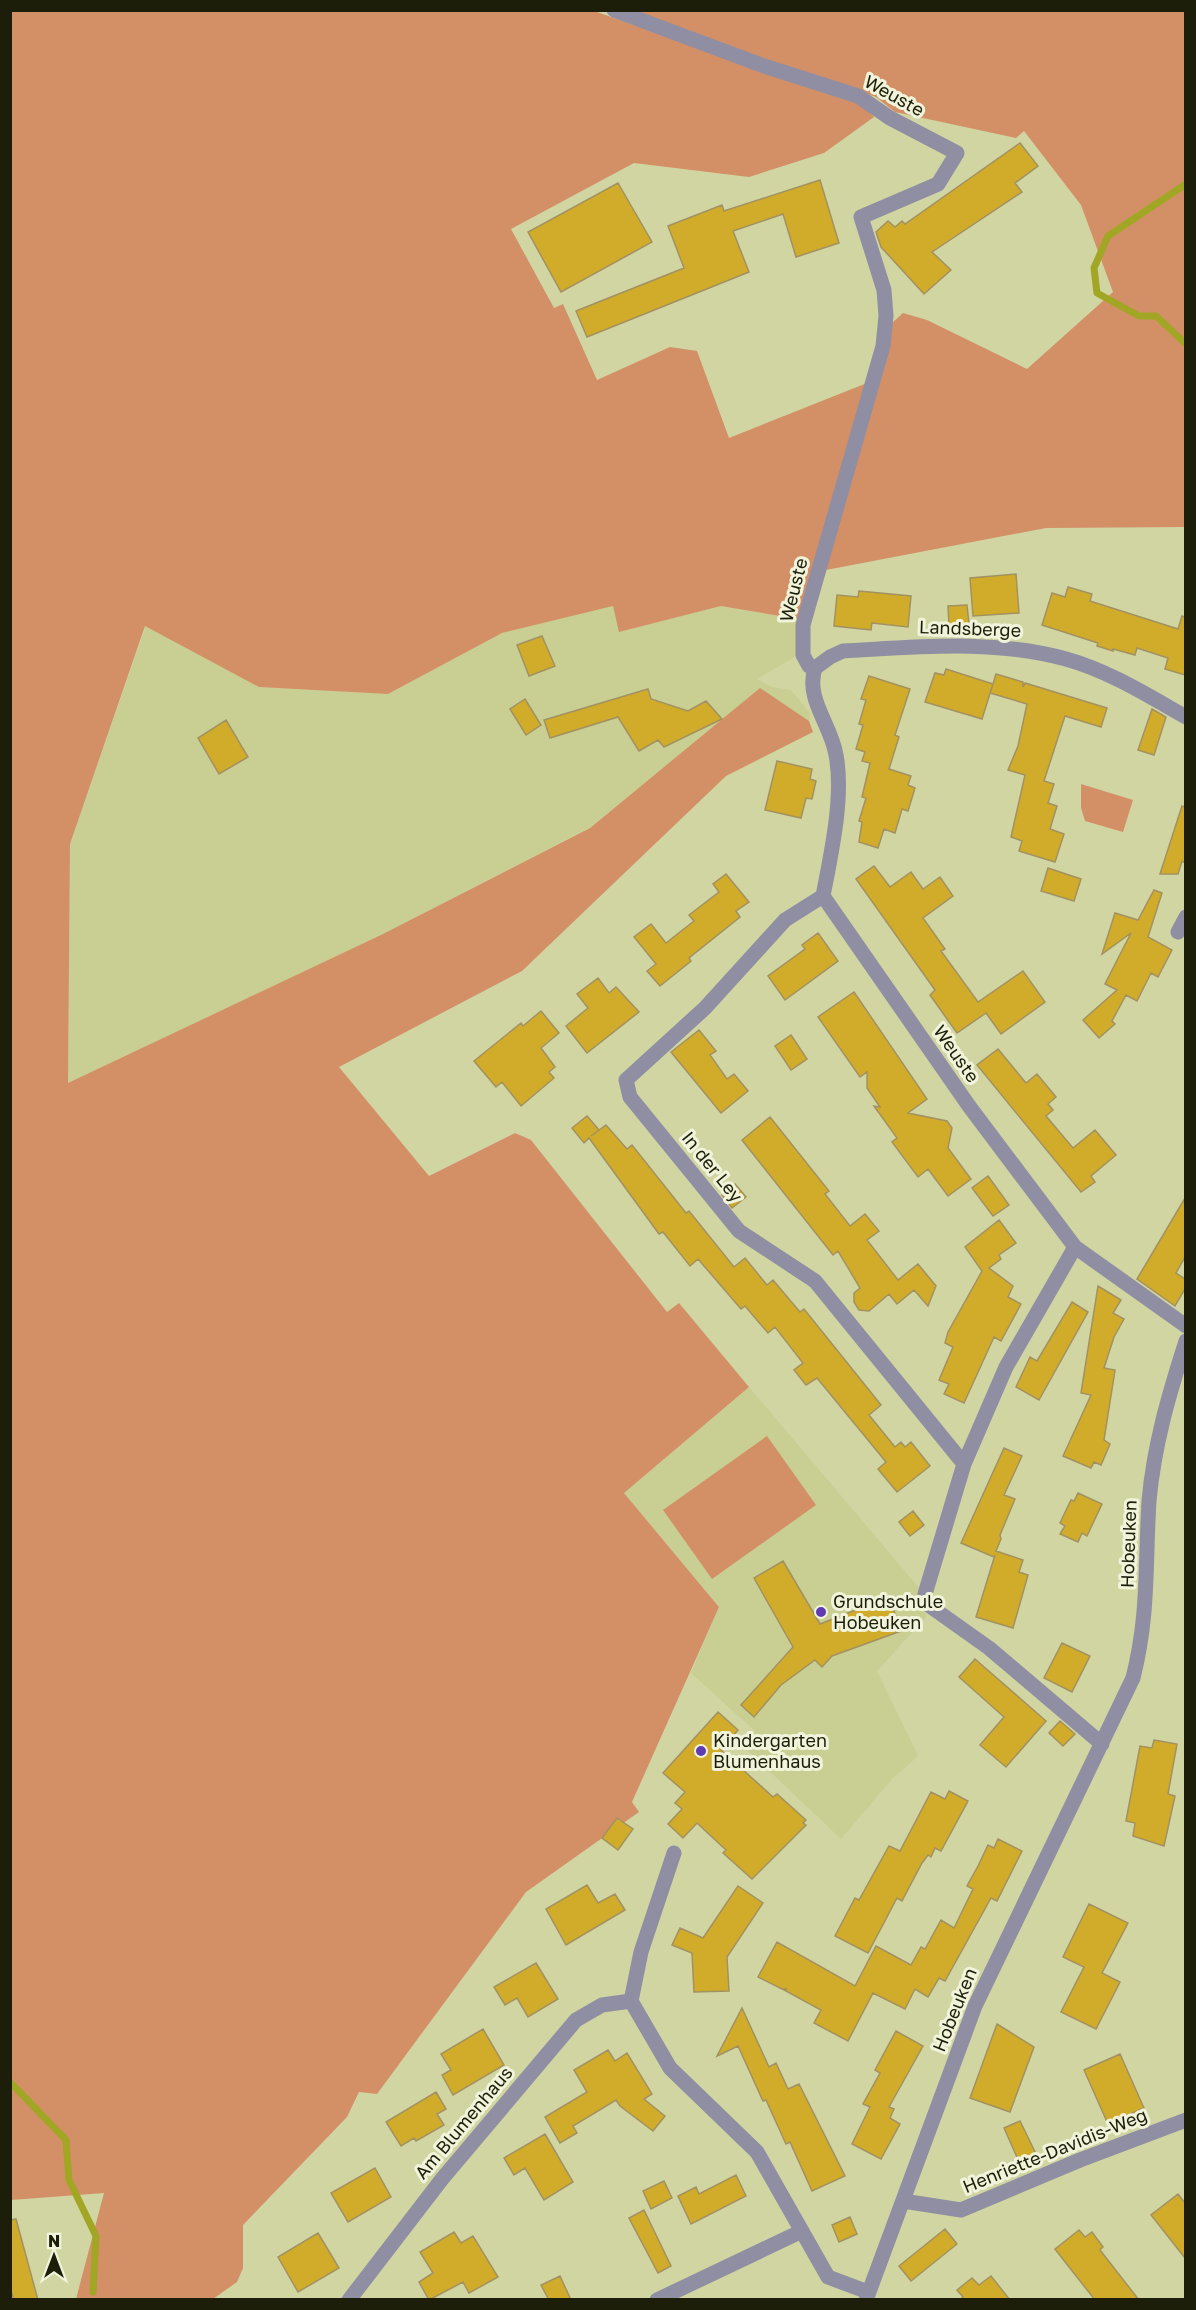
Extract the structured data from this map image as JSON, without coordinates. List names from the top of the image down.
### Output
{
  "streets": {
    "street": [
      "Weuste",
      "Landsberge",
      "In der Ley",
      "Hobeuken",
      "Am Blumenhaus",
      "Henriette-Davidis-Weg"
    ]
  },
  "crossings": [
    ["Weuste", "Landsberge"],
    ["Weuste", "In der Ley"],
    ["Hobeuken", "Henriette-Davidis-Weg"]
  ],
  "places": ["Grundschule Hobeuken", "Kindergarten Blumenhaus"],
  "north": "top"
}
